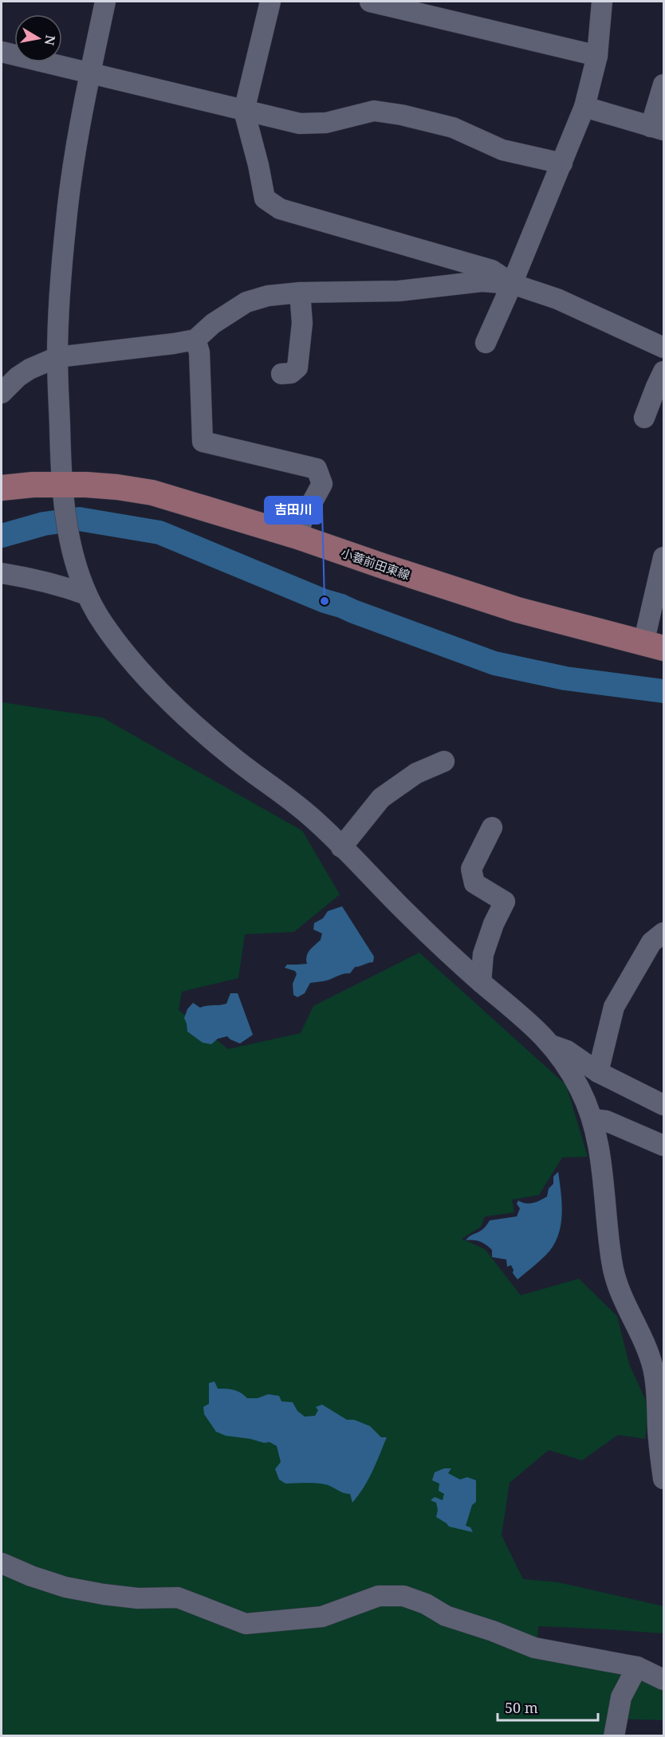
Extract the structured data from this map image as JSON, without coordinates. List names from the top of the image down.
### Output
{
  "streets": {
    "main road": ["小蓑前田東線"]
  },
  "places": ["吉田川"],
  "scale_bar": "50 m",
  "north": "right"
}
